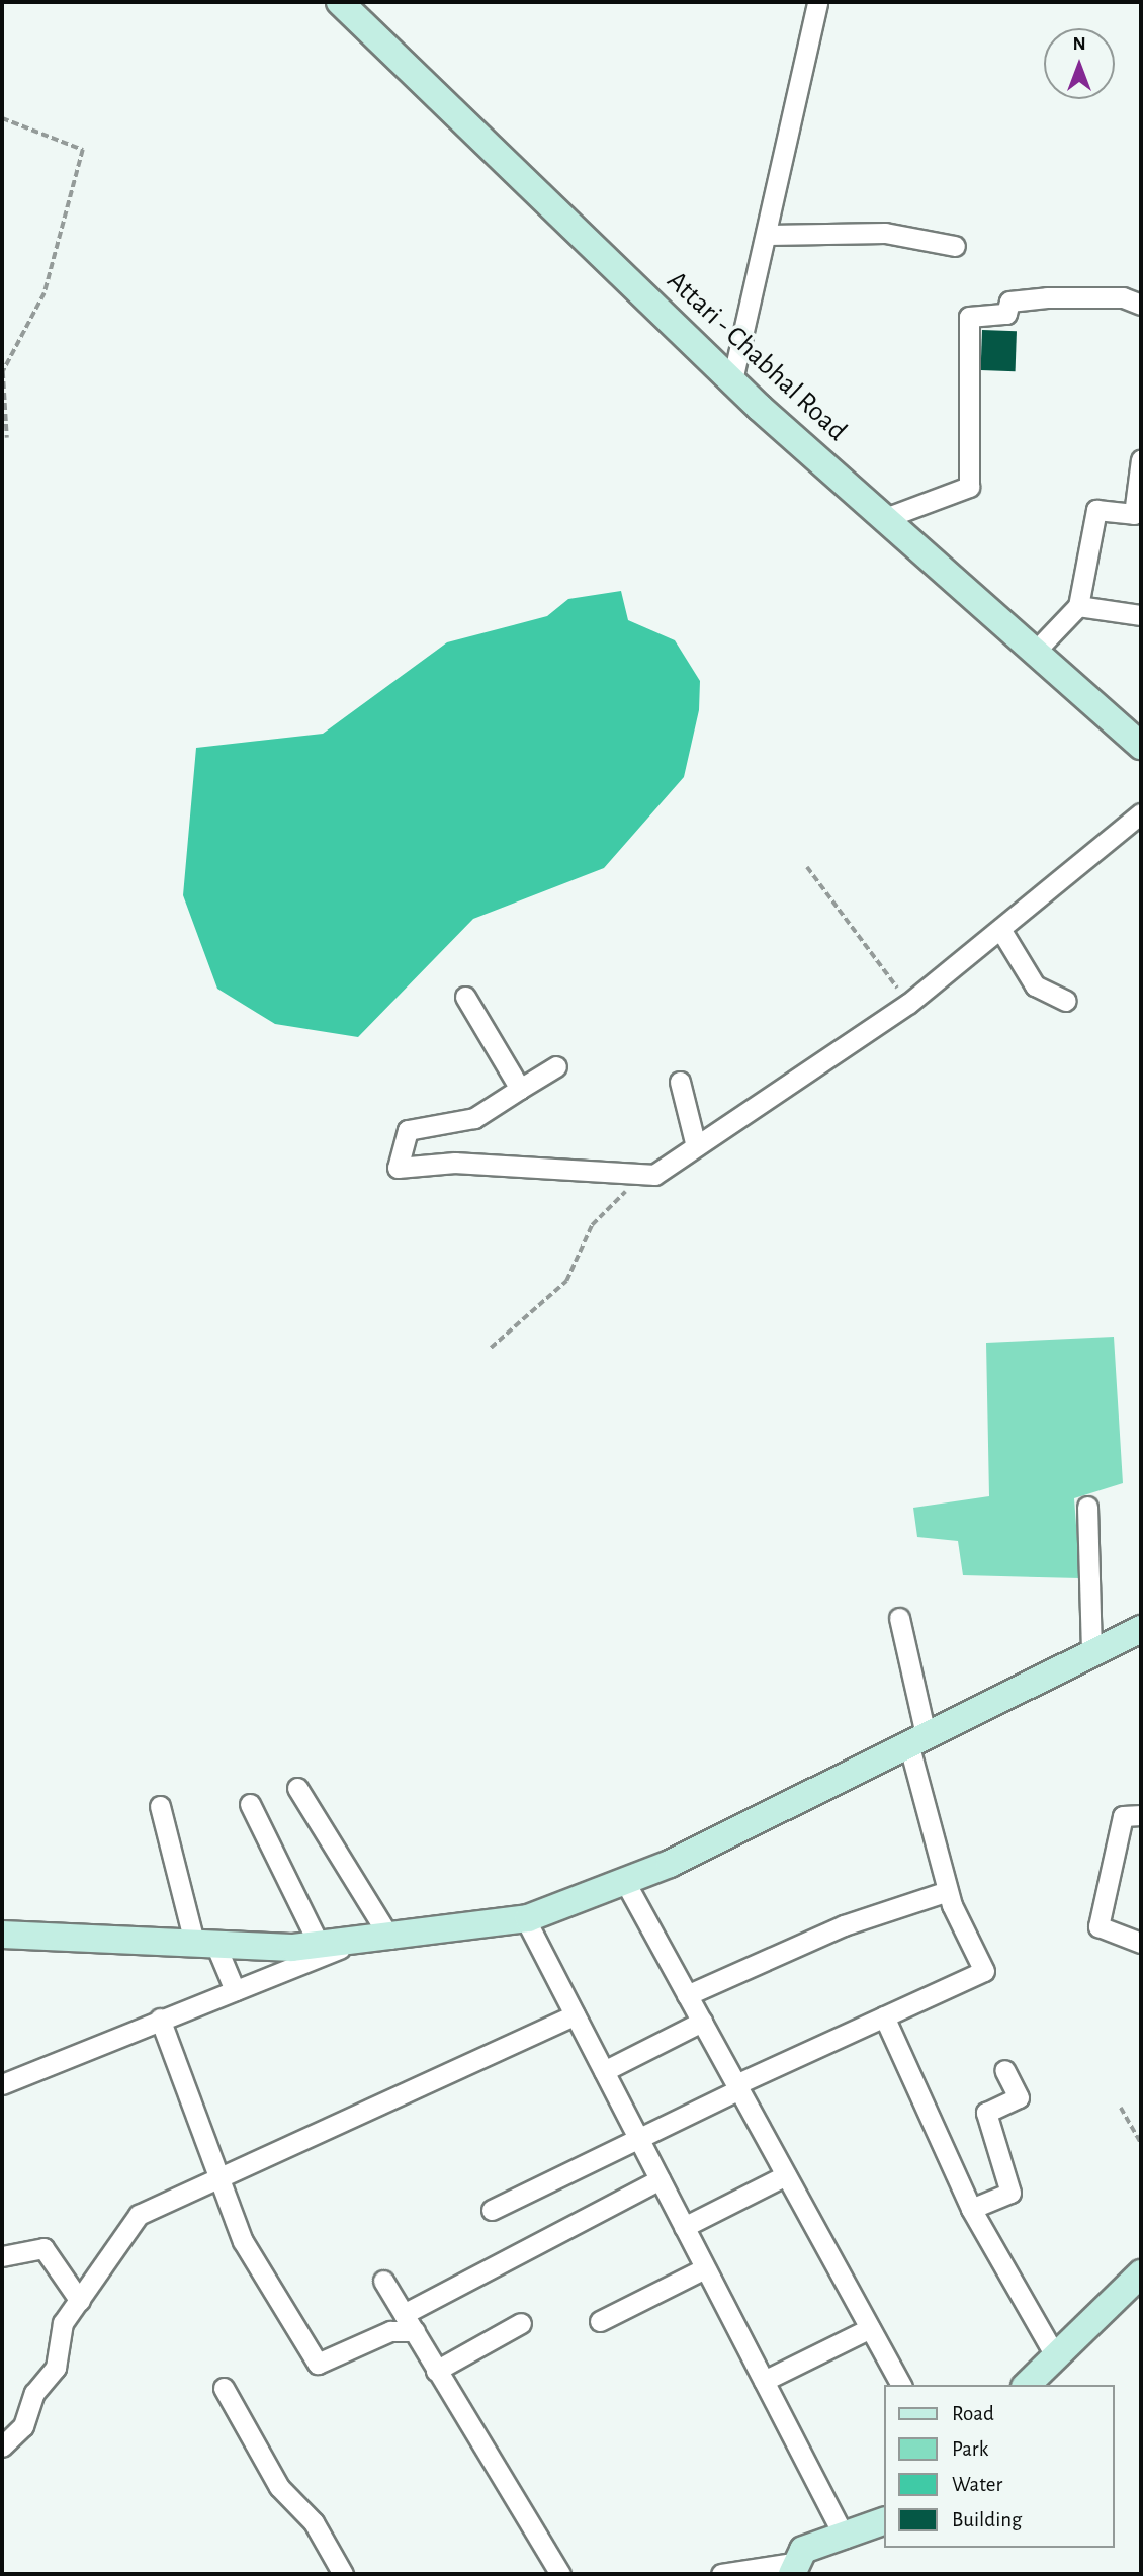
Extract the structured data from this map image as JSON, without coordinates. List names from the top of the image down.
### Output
{
  "streets": {
    "main road": ["Attari - Chabhal Road"]
  },
  "legend": [
    "Road",
    "Park",
    "Water",
    "Building"
  ],
  "north": "top"
}
